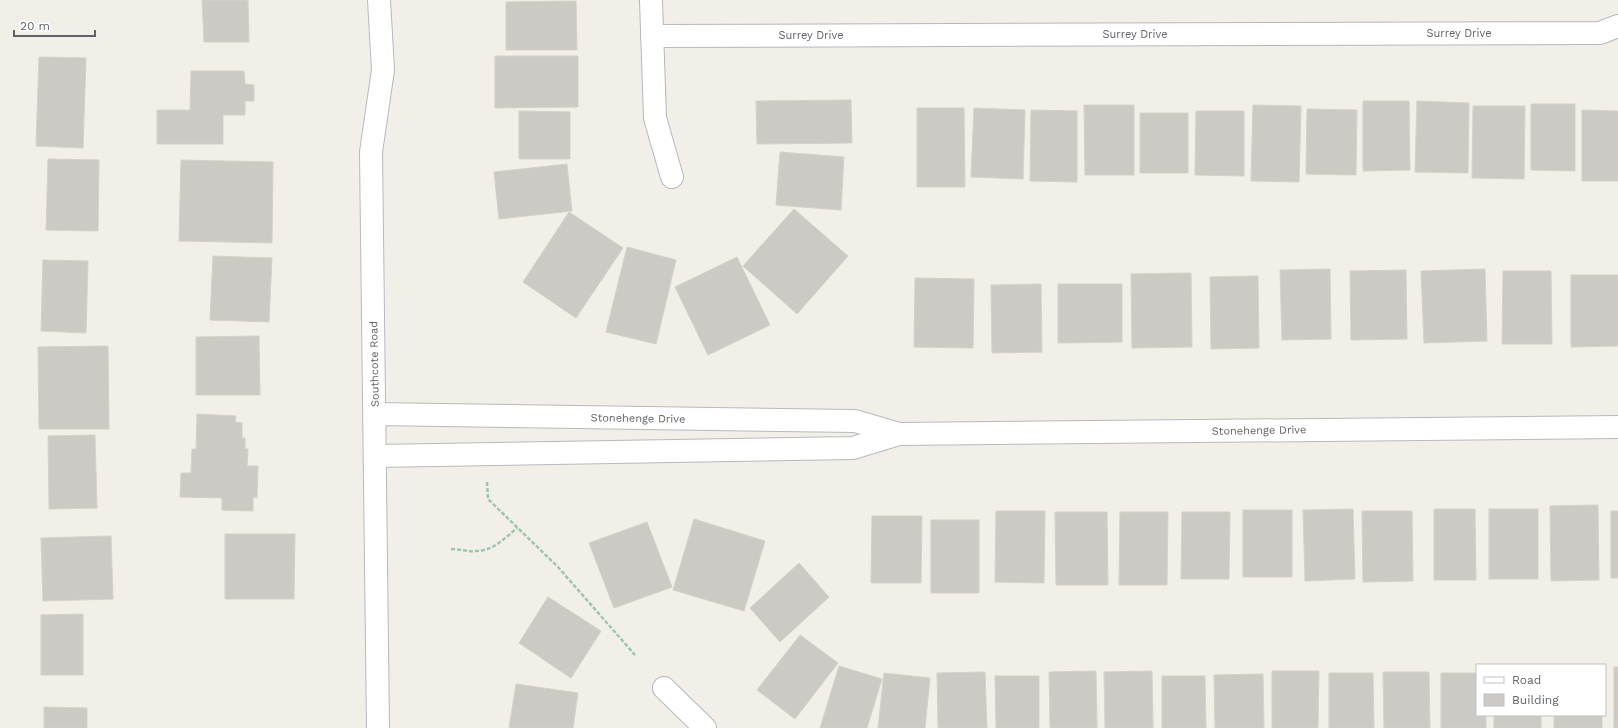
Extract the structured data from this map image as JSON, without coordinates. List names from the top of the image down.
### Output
{
  "streets": {
    "street": ["Surrey Drive", "Southcote Road", "Stonehenge Drive"]
  },
  "crossings": [
    ["Southcote Road", "Stonehenge Drive"]
  ],
  "legend": ["Road", "Building"],
  "scale_bar": "20 m"
}
